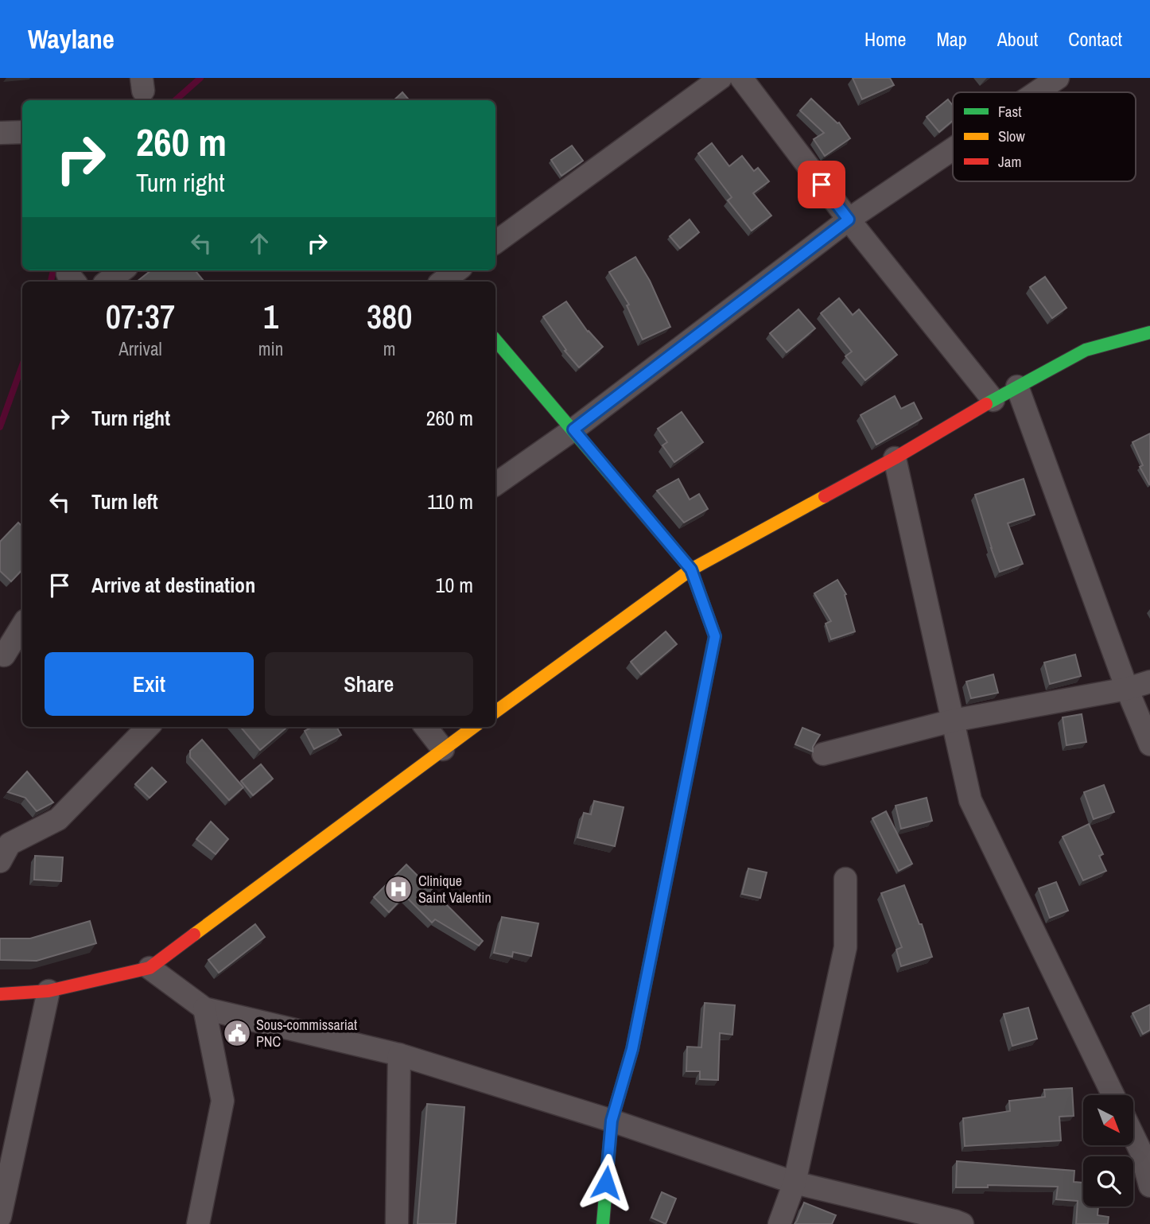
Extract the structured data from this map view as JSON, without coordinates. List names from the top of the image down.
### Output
{
  "places": {
    "hospital": ["Clinique Saint Valentin"],
    "public building": ["Sous-commissariat PNC"]
  },
  "legend": ["Fast", "Slow", "Jam"],
  "north": "bottom right",
  "page": {
    "header": "Waylane",
    "nav": [
      "Home",
      "Map",
      "About",
      "Contact"
    ],
    "turn": ["260 m", "Turn right"],
    "eta": [
      "07:37",
      "Arrival",
      "1",
      "min",
      "380",
      "m"
    ],
    "list": [
      {
        "name": "Turn right",
        "value": "260 m"
      },
      {
        "name": "Turn left",
        "value": "110 m"
      },
      {
        "name": "Arrive at destination",
        "value": "10 m"
      }
    ],
    "buttons": ["Exit", "Share"]
  }
}
